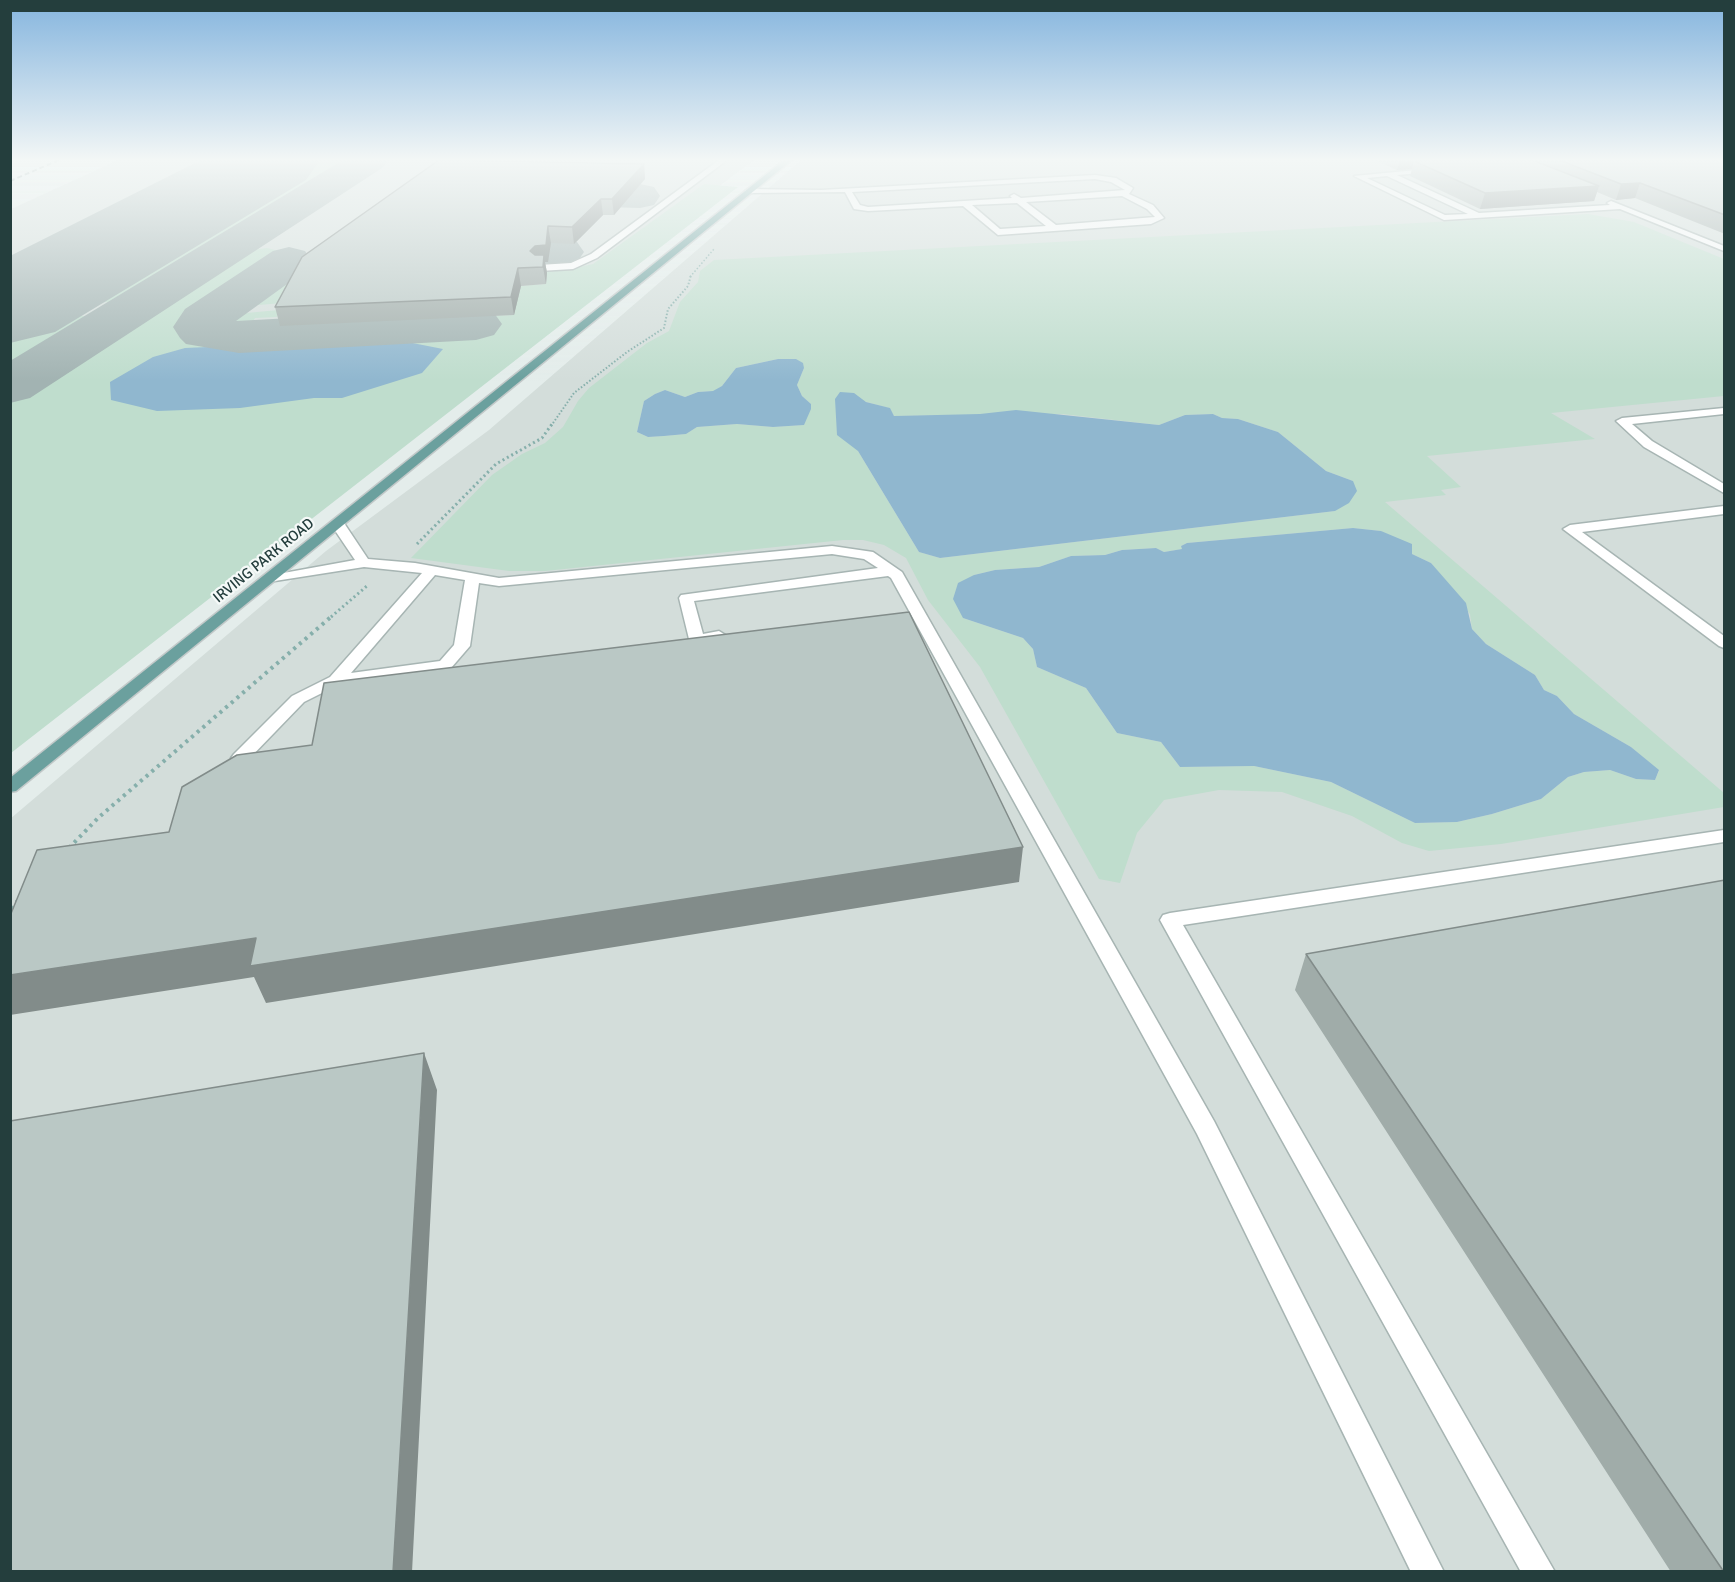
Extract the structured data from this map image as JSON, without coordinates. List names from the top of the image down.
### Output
{
  "streets": {
    "main road": ["IRVING PARK ROAD"]
  }
}
